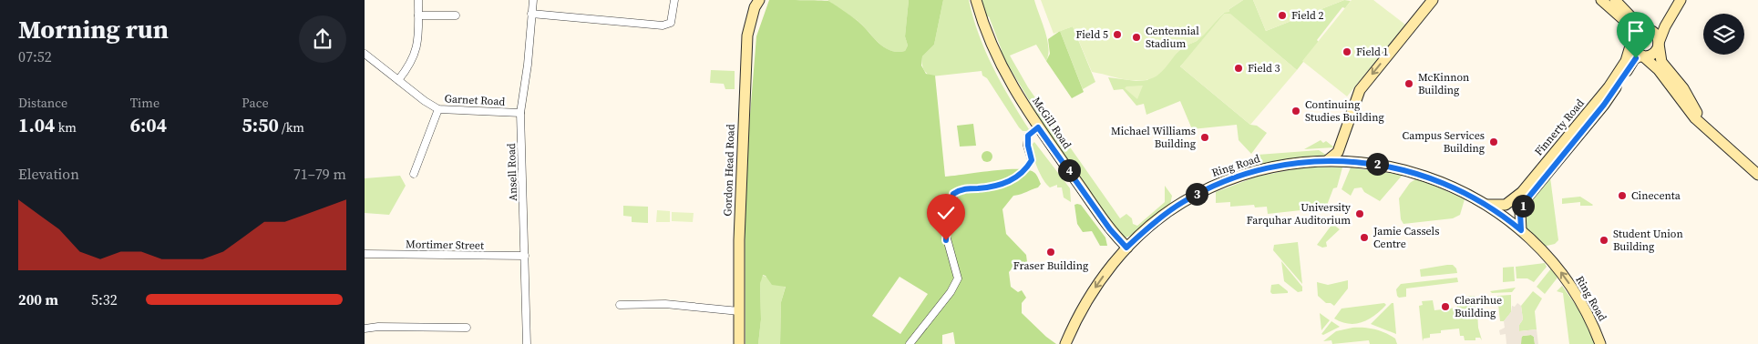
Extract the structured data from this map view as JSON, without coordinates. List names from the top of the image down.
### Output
{
  "streets": {
    "street": [
      "Garnet Road",
      "McGill Road",
      "Finnerty Road",
      "Ring Road",
      "Gordon Head Road",
      "Ansell Road",
      "Mortimer Street"
    ]
  },
  "crossings": [
    ["Garnet Road", "Ansell Road"],
    ["McGill Road", "Ring Road"],
    ["Finnerty Road", "Ring Road"],
    ["Ansell Road", "Mortimer Street"]
  ],
  "places": [
    "Field 2",
    "Field 5",
    "Centennial Stadium",
    "Field 1",
    "Field 3",
    "McKinnon Building",
    "Continuing Studies Building",
    "Michael Williams Building",
    "Campus Services Building",
    "Cinecenta",
    "University Farquhar Auditorium",
    "Jamie Cassels Centre",
    "Student Union Building",
    "Fraser Building",
    "Clearihue Building"
  ],
  "page": {
    "heading": ["Morning run", "07:52"],
    "stats": [
      ["Distance", "1.04 km"],
      ["Time", "6:04"],
      ["Pace", "5:50 /km"]
    ],
    "pins": [
      "2",
      "4",
      "3",
      "1"
    ],
    "chart": ["Elevation", "71–79 m"],
    "list": [
      {
        "name": "200 m",
        "note": "5:32"
      }
    ]
  }
}
